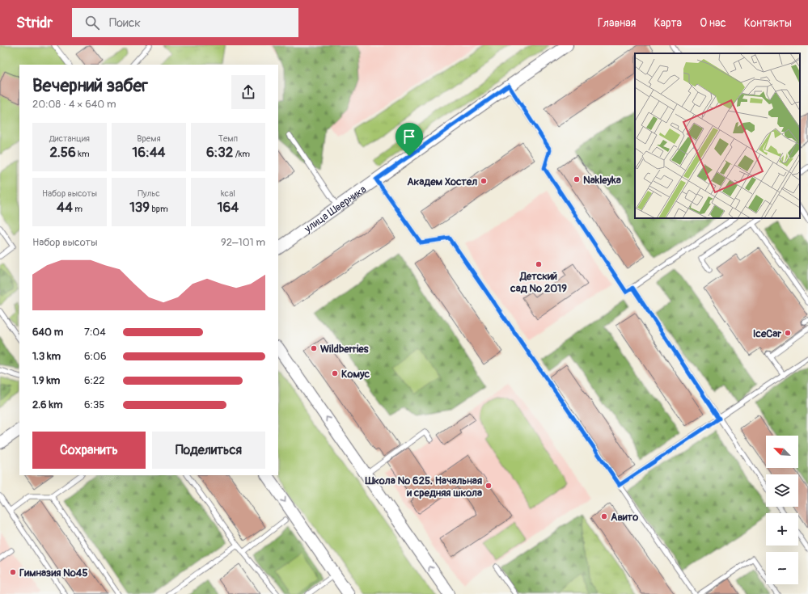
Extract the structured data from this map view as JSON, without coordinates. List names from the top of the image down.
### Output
{
  "streets": {
    "street": ["улица Шверника"]
  },
  "places": [
    "Nakleyka",
    "Академ Хостел",
    "Детский сад № 2019",
    "IceCar",
    "Wildberries",
    "Комус",
    "Школа № 625. Начальная и средняя школа",
    "Авито",
    "Гимназия №45"
  ],
  "north": "top left",
  "page": {
    "header": "Stridr",
    "search": "Поиск",
    "nav": [
      "Главная",
      "Карта",
      "О нас",
      "Контакты"
    ],
    "heading": ["Вечерний забег", "20:08 · 4 × 640 m"],
    "stats": [
      ["Дистанция", "2.56 km"],
      ["Время", "16:44"],
      ["Темп", "6:32 /km"],
      ["Набор высоты", "44 m"],
      ["Пульс", "139 bpm"],
      ["kcal", "164"]
    ],
    "chart": ["Набор высоты", "92–101 m"],
    "list": [
      {
        "name": "640 m",
        "note": "7:04"
      },
      {
        "name": "1.3 km",
        "note": "6:06"
      },
      {
        "name": "1.9 km",
        "note": "6:22"
      },
      {
        "name": "2.6 km",
        "note": "6:35"
      }
    ],
    "buttons": ["Сохранить", "Поделиться"],
    "map_buttons": ["+", "−"]
  }
}
